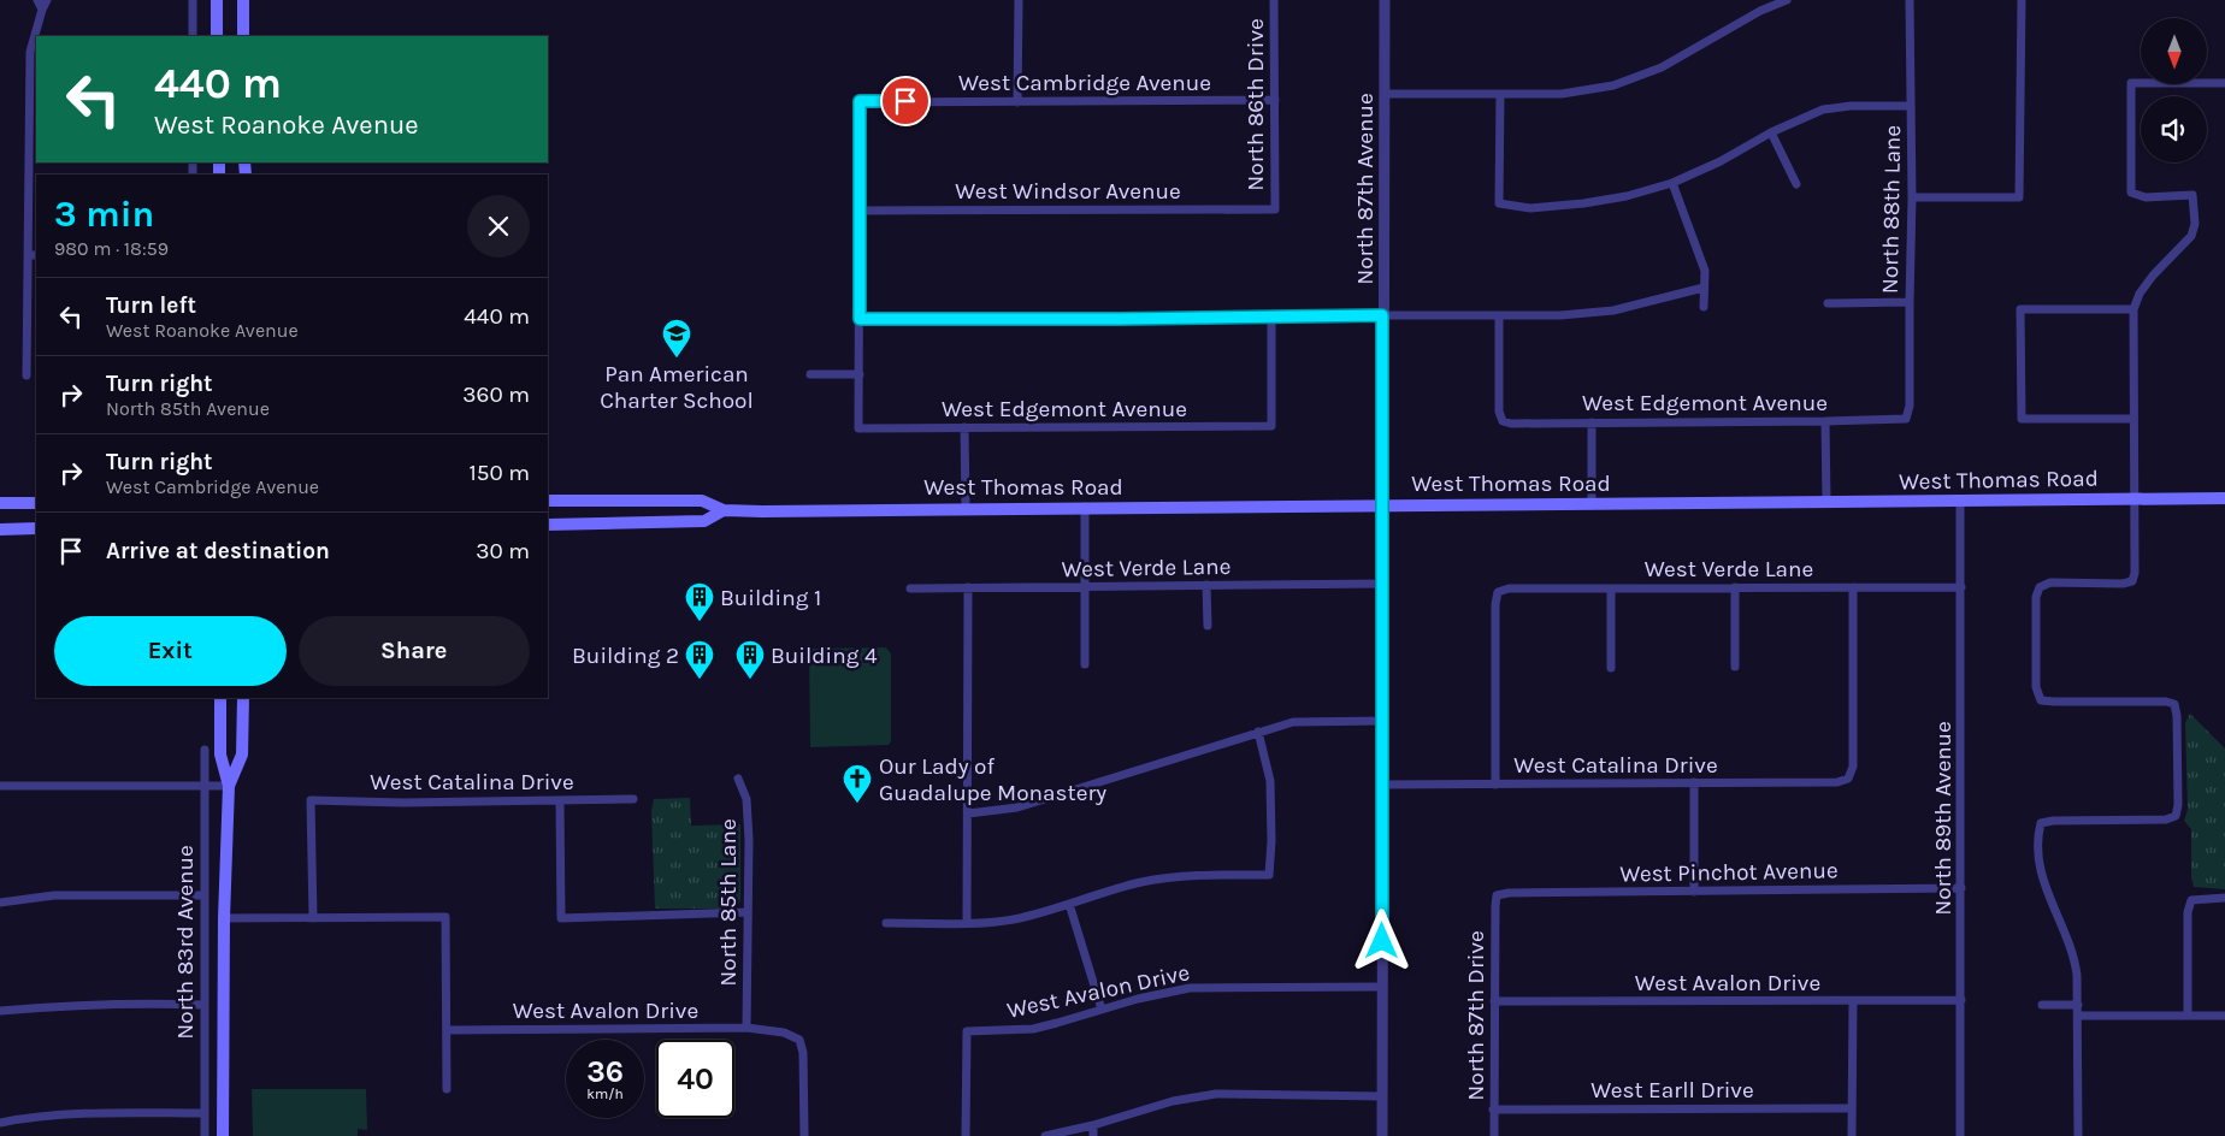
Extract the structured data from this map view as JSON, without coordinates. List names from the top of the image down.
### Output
{
  "streets": {
    "main road": ["West Thomas Road", "North 83rd Avenue"],
    "street": [
      "West Cambridge Avenue",
      "North 86th Drive",
      "North 87th Avenue",
      "West Windsor Avenue",
      "North 88th Lane",
      "West Edgemont Avenue",
      "West Verde Lane",
      "West Catalina Drive",
      "North 89th Avenue",
      "West Pinchot Avenue",
      "North 85th Lane",
      "West Avalon Drive",
      "North 87th Drive",
      "West Earll Drive"
    ]
  },
  "crossings": [
    ["West Cambridge Avenue", "North 86th Drive"],
    ["West Cambridge Avenue", "West Windsor Avenue"],
    ["North 86th Drive", "West Windsor Avenue"],
    ["North 87th Avenue", "West Thomas Road"],
    ["North 87th Avenue", "West Verde Lane"],
    ["North 87th Avenue", "West Catalina Drive"],
    ["North 87th Avenue", "West Avalon Drive"],
    ["North 88th Lane", "West Edgemont Avenue"],
    ["West Thomas Road", "North 89th Avenue"],
    ["West Verde Lane", "West Catalina Drive"],
    ["West Verde Lane", "North 89th Avenue"],
    ["North 89th Avenue", "West Pinchot Avenue"],
    ["North 89th Avenue", "West Avalon Drive"],
    ["West Pinchot Avenue", "North 87th Drive"],
    ["North 85th Lane", "West Avalon Drive"],
    ["West Avalon Drive", "North 87th Drive"],
    ["North 87th Drive", "West Earll Drive"]
  ],
  "places": {
    "school or university": ["Pan American Charter School"],
    "building": ["Building 1", "Building 2", "Building 4"],
    "church": ["Our Lady of Guadalupe Monastery"]
  },
  "north": "bottom",
  "page": {
    "turn": ["440 m", "West Roanoke Avenue"],
    "heading": ["3 min", "980 m · 18:59"],
    "list": [
      {
        "name": "Turn left",
        "note": "West Roanoke Avenue",
        "value": "440 m"
      },
      {
        "name": "Turn right",
        "note": "North 85th Avenue",
        "value": "360 m"
      },
      {
        "name": "Turn right",
        "note": "West Cambridge Avenue",
        "value": "150 m"
      },
      {
        "name": "Arrive at destination",
        "value": "30 m"
      }
    ],
    "buttons": ["Exit", "Share"],
    "speed": "36 km/h",
    "limit": "40"
  }
}
